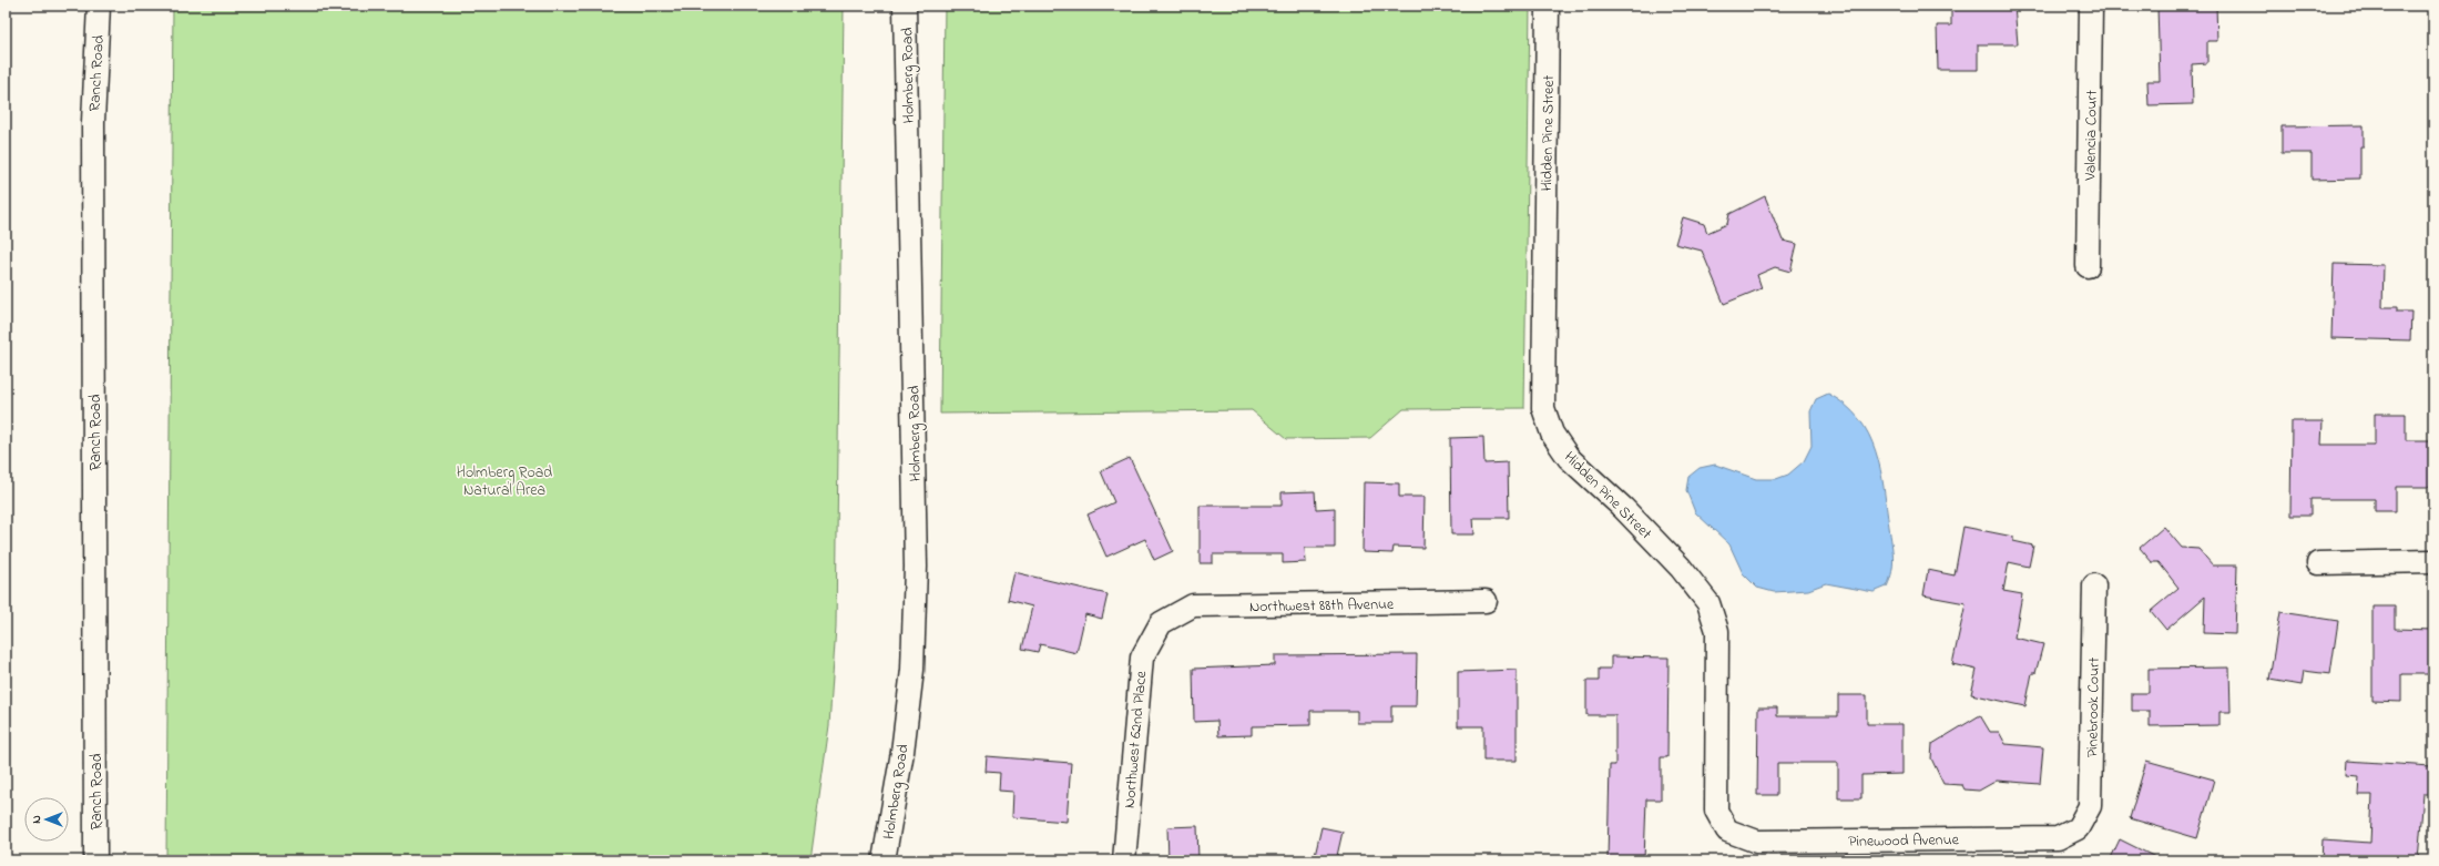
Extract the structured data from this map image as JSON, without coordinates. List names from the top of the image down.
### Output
{
  "streets": {
    "street": [
      "Ranch Road",
      "Holmberg Road",
      "Hidden Pine Street",
      "Valencia Court",
      "Northwest 88th Avenue",
      "Pinebrook Court",
      "Northwest 62nd Place",
      "Pinewood Avenue"
    ]
  },
  "crossings": [
    ["Hidden Pine Street", "Pinewood Avenue"],
    ["Northwest 88th Avenue", "Northwest 62nd Place"],
    ["Pinebrook Court", "Pinewood Avenue"]
  ],
  "parks": ["Holmberg Road Natural Area"],
  "north": "left"
}
